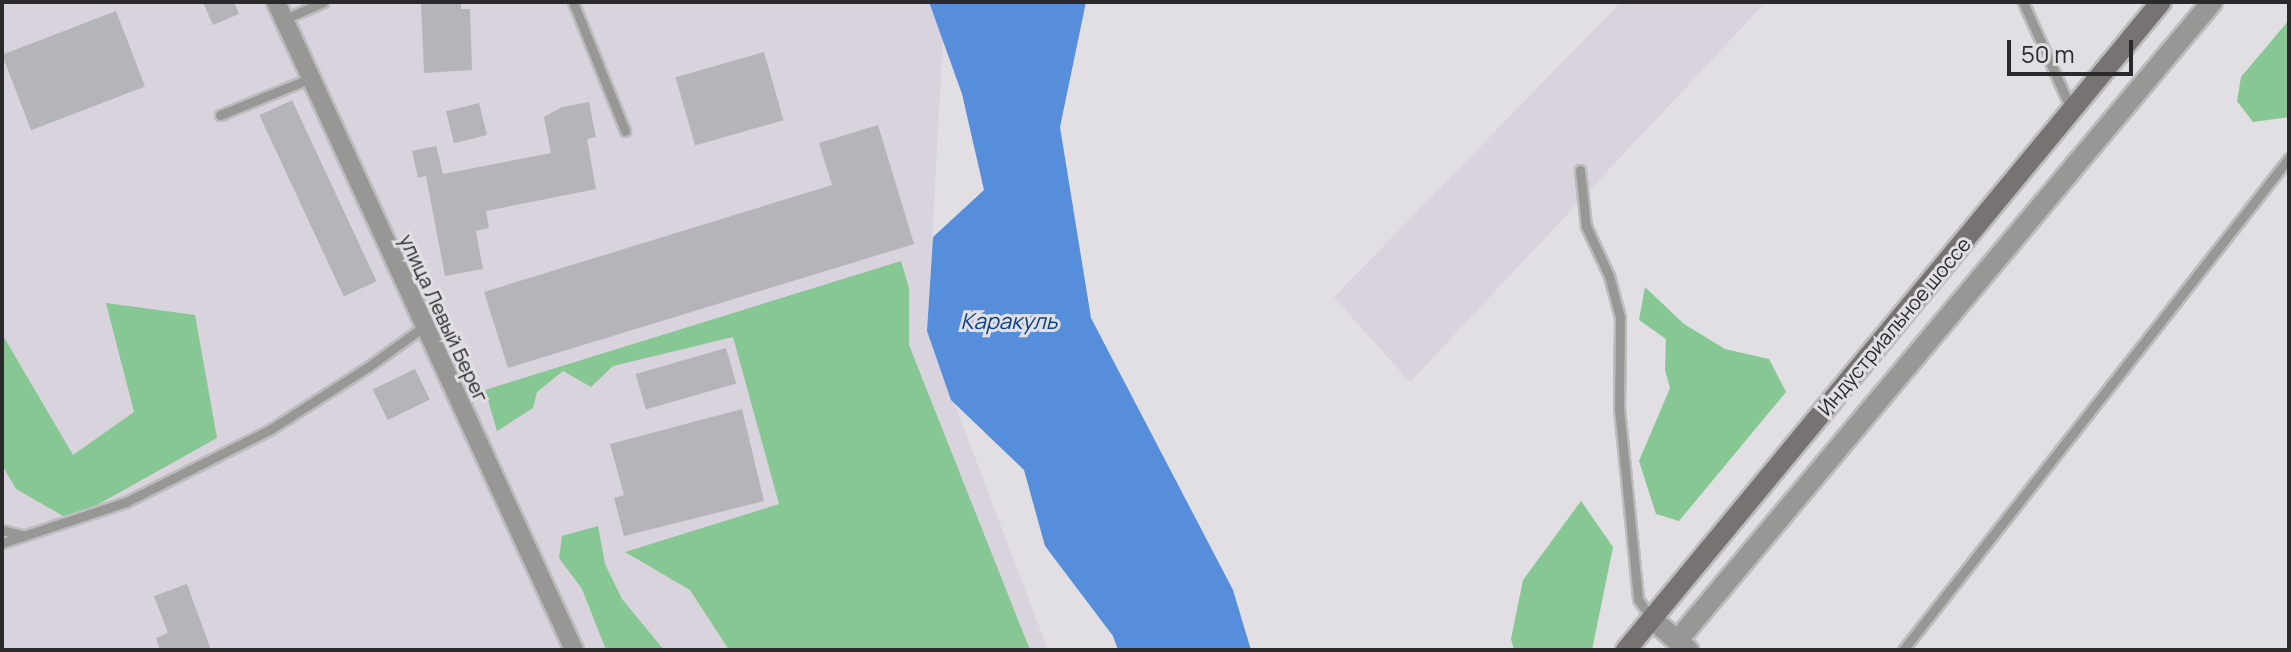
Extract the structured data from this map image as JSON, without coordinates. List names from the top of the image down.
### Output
{
  "streets": {
    "main road": ["Индустриальное шоссе"],
    "street": ["улица Левый Берег"]
  },
  "water": ["Каракуль"],
  "scale_bar": "50 m"
}
